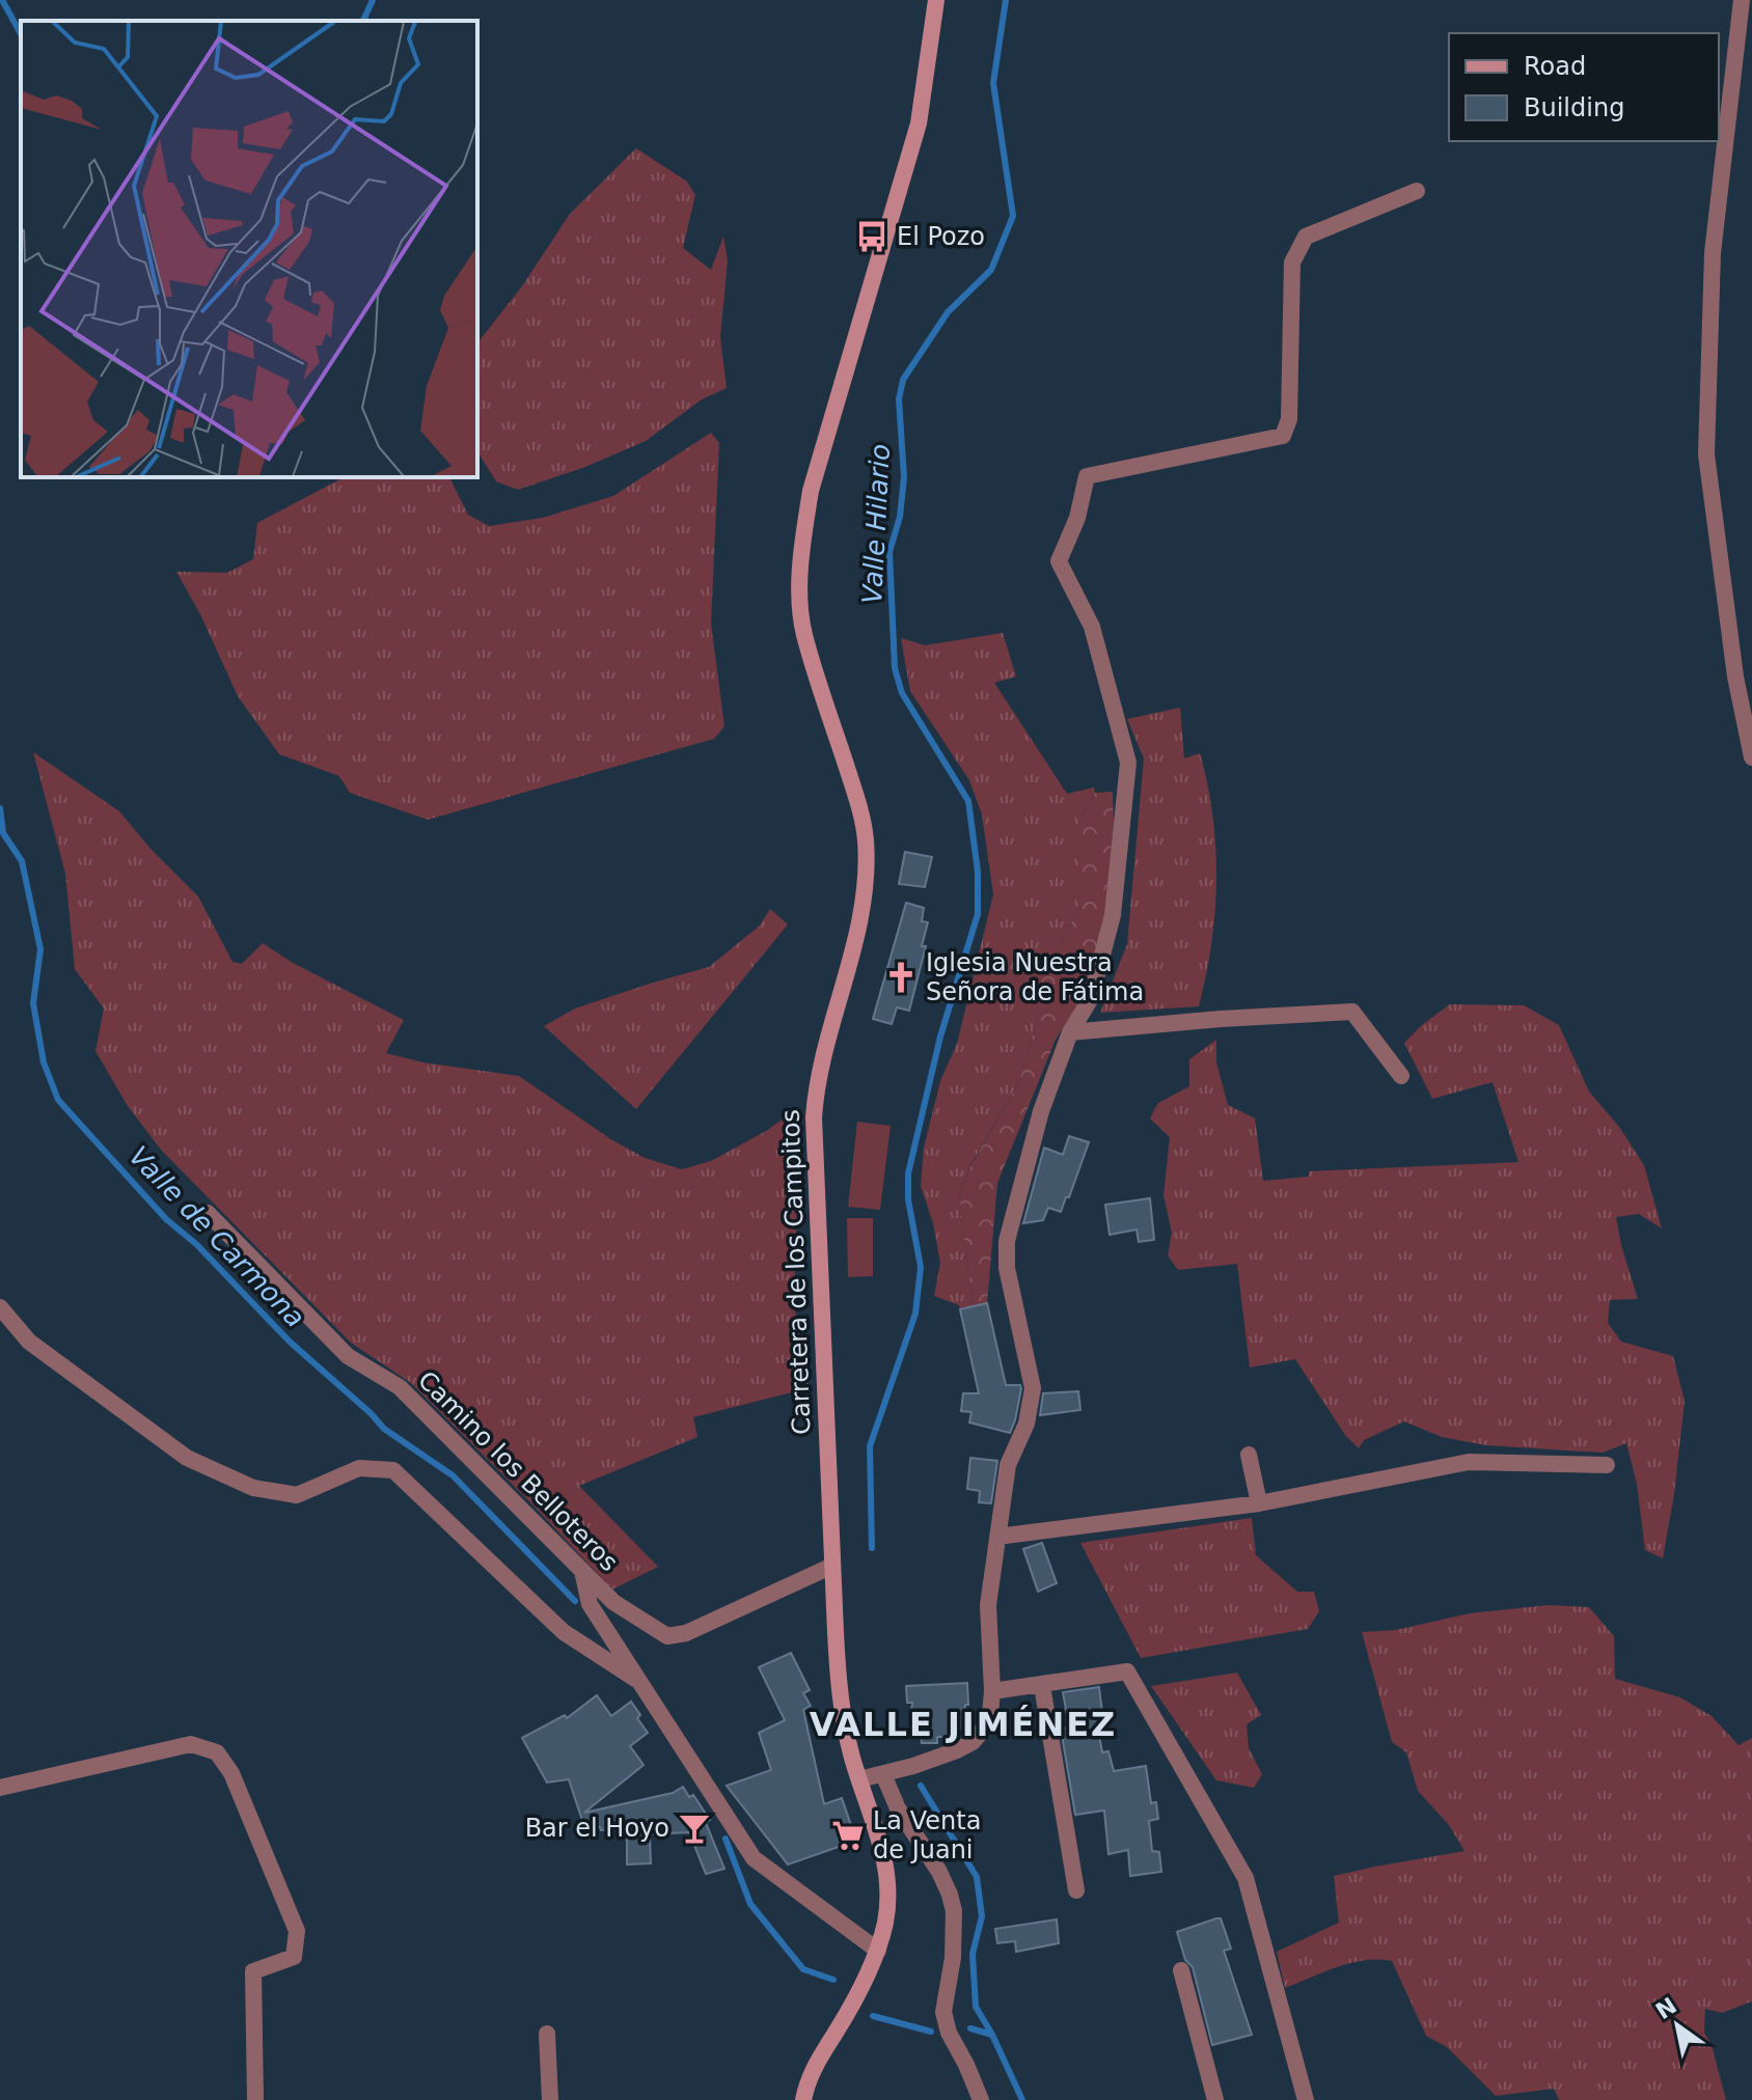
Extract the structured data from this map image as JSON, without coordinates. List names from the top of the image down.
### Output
{
  "streets": {
    "main road": ["Carretera de los Campitos"],
    "street": ["Camino los Belloteros"]
  },
  "crossings": [
    ["Carretera de los Campitos", "Camino los Belloteros"]
  ],
  "districts": ["VALLE JIMÉNEZ"],
  "water": ["Valle Hilario", "Valle de Carmona"],
  "places": {
    "bus stop": ["El Pozo"],
    "church": ["Iglesia Nuestra Señora de Fátima"],
    "bar": ["Bar el Hoyo"],
    "supermarket": ["La Venta de Juani"]
  },
  "legend": ["Road", "Building"],
  "north": "top left"
}
